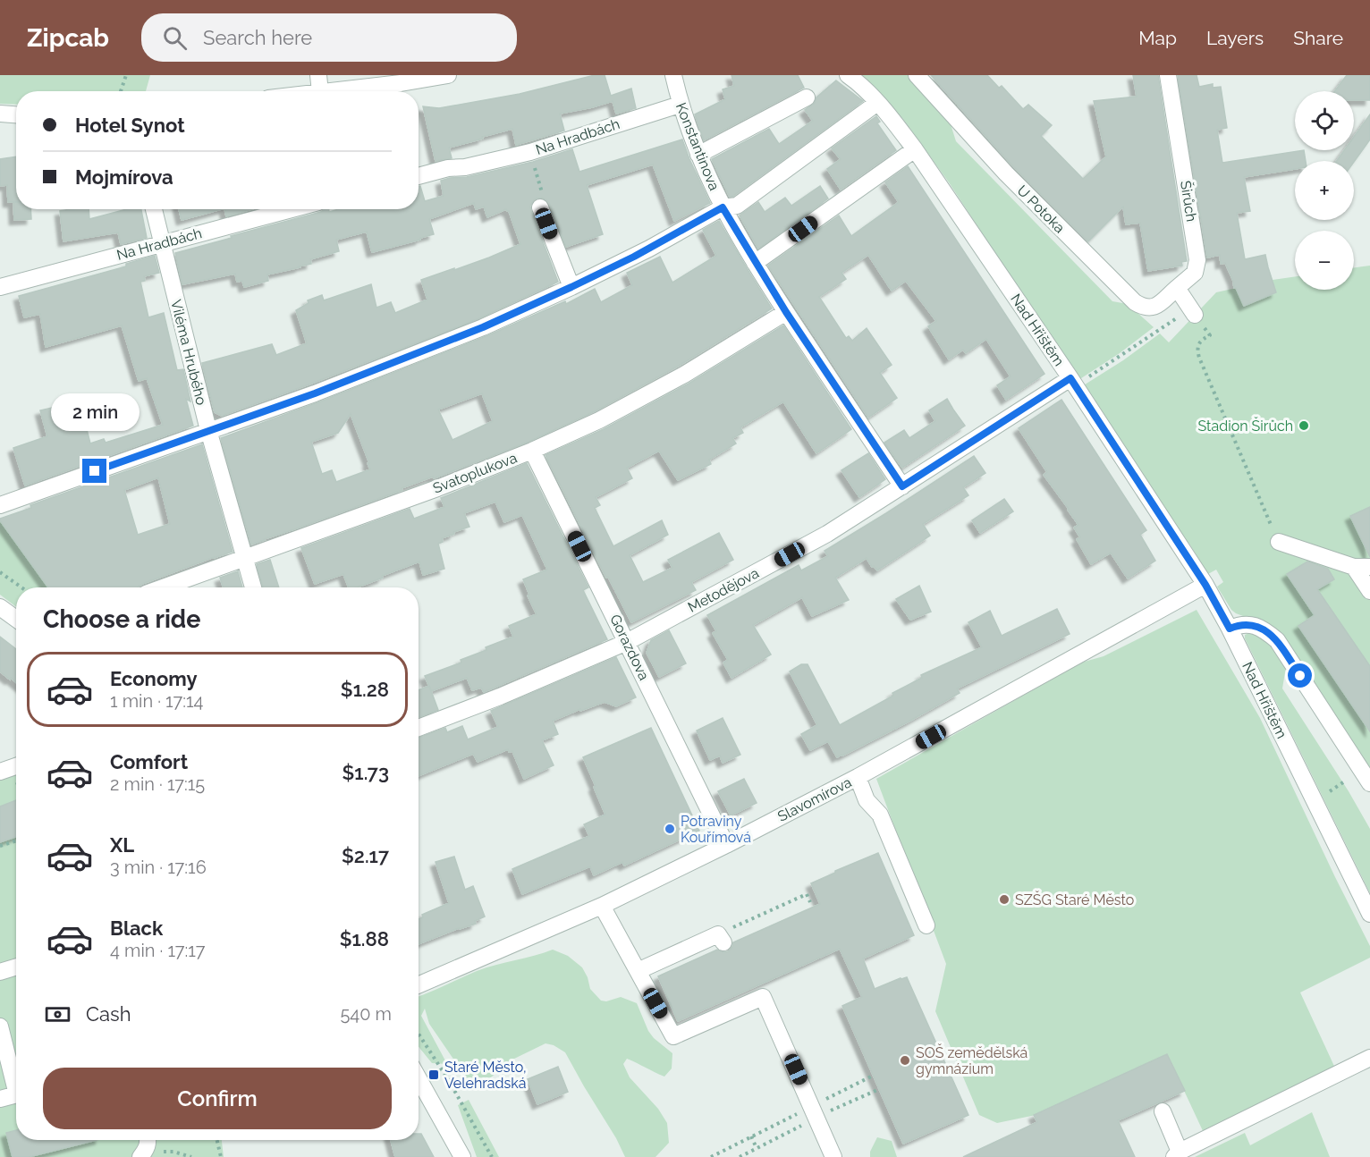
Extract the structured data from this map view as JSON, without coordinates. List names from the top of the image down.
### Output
{
  "streets": {
    "street": [
      "Na Hradbách",
      "Konstantinova",
      "Širůch",
      "U Potoka",
      "Nad Hřištěm",
      "Viléma Hrubého",
      "Svatoplukova",
      "Metodějova",
      "Gorazdova",
      "Slavomírova"
    ]
  },
  "crossings": [
    ["Na Hradbách", "Konstantinova"],
    ["Na Hradbách", "Viléma Hrubého"],
    ["Konstantinova", "Svatoplukova"],
    ["Konstantinova", "Metodějova"],
    ["Širůch", "U Potoka"],
    ["Nad Hřištěm", "Metodějova"],
    ["Nad Hřištěm", "Slavomírova"],
    ["Viléma Hrubého", "Svatoplukova"],
    ["Svatoplukova", "Gorazdova"],
    ["Metodějova", "Gorazdova"],
    ["Gorazdova", "Slavomírova"]
  ],
  "places": {
    "other": [
      "Stadion Širůch",
      "Potraviny Kouřímová",
      "SZŠG Staré Město",
      "SOŠ zemědělská gymnázium"
    ],
    "transit": ["Staré Město, Velehradská"]
  },
  "page": {
    "header": "Zipcab",
    "search": "Search here",
    "nav": ["Map", "Layers", "Share"],
    "map_buttons": ["+", "−"],
    "banner": ["Hotel Synot", "Mojmírova"],
    "bubble": "2 min",
    "heading": "Choose a ride",
    "list": [
      {
        "name": "Economy",
        "note": "1 min · 17:14",
        "value": "$1.28"
      },
      {
        "name": "Comfort",
        "note": "2 min · 17:15",
        "value": "$1.73"
      },
      {
        "name": "XL",
        "note": "3 min · 17:16",
        "value": "$2.17"
      },
      {
        "name": "Black",
        "note": "4 min · 17:17",
        "value": "$1.88"
      }
    ],
    "pay": ["Cash", "540 m"],
    "buttons": "Confirm"
  }
}
